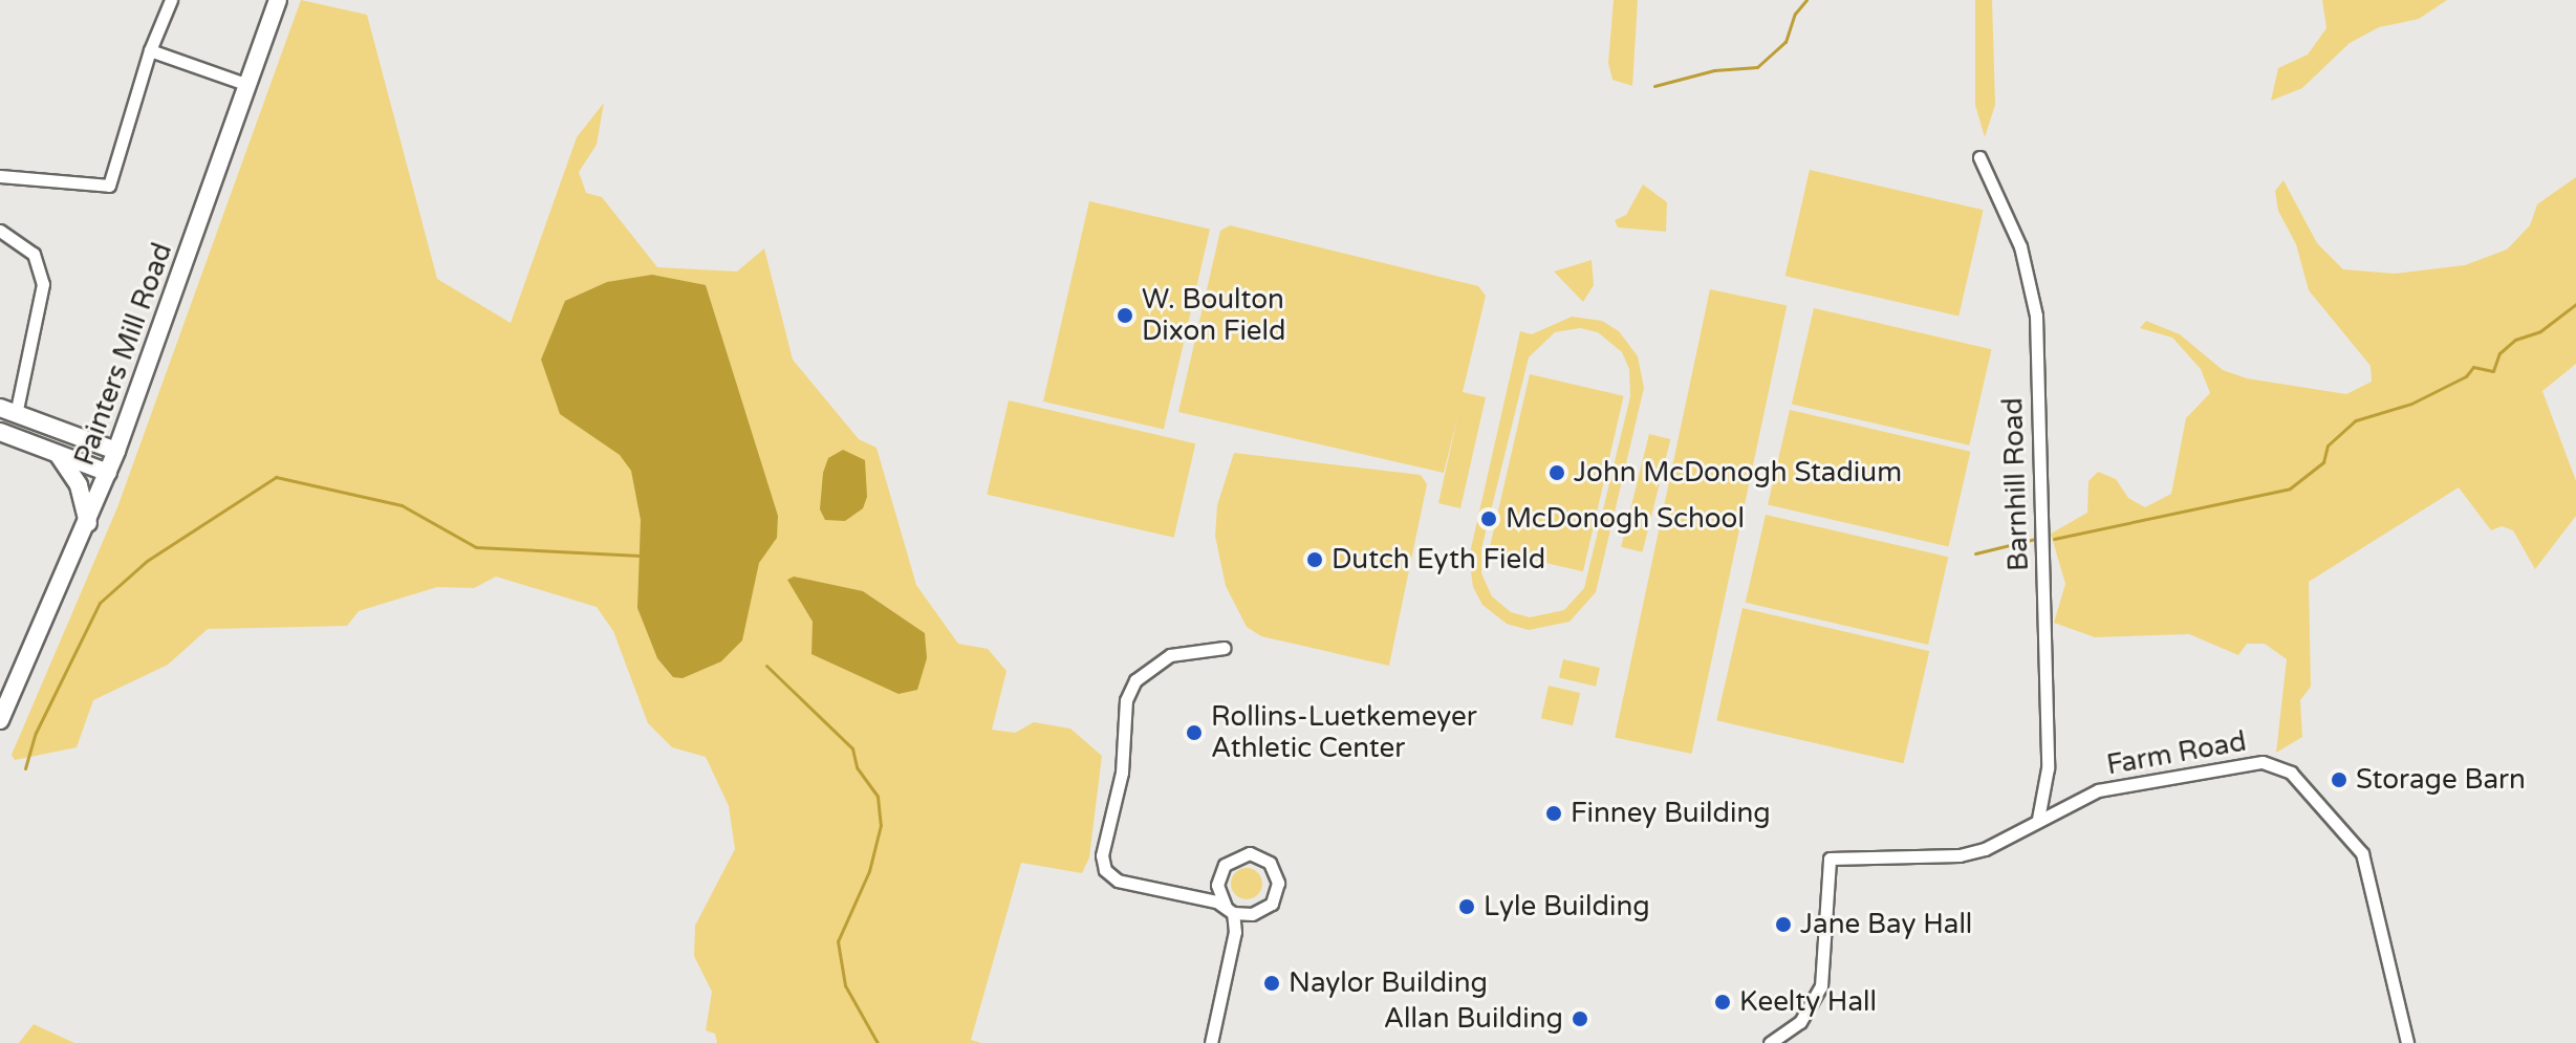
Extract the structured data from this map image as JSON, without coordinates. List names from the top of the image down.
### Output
{
  "streets": {
    "main road": ["Painters Mill Road"],
    "street": ["Barnhill Road", "Farm Road"]
  },
  "crossings": [
    ["Barnhill Road", "Farm Road"]
  ],
  "places": [
    "W. Boulton Dixon Field",
    "John McDonogh Stadium",
    "McDonogh School",
    "Dutch Eyth Field",
    "Rollins-Luetkemeyer Athletic Center",
    "Storage Barn",
    "Finney Building",
    "Lyle Building",
    "Jane Bay Hall",
    "Naylor Building",
    "Keelty Hall",
    "Allan Building"
  ]
}
